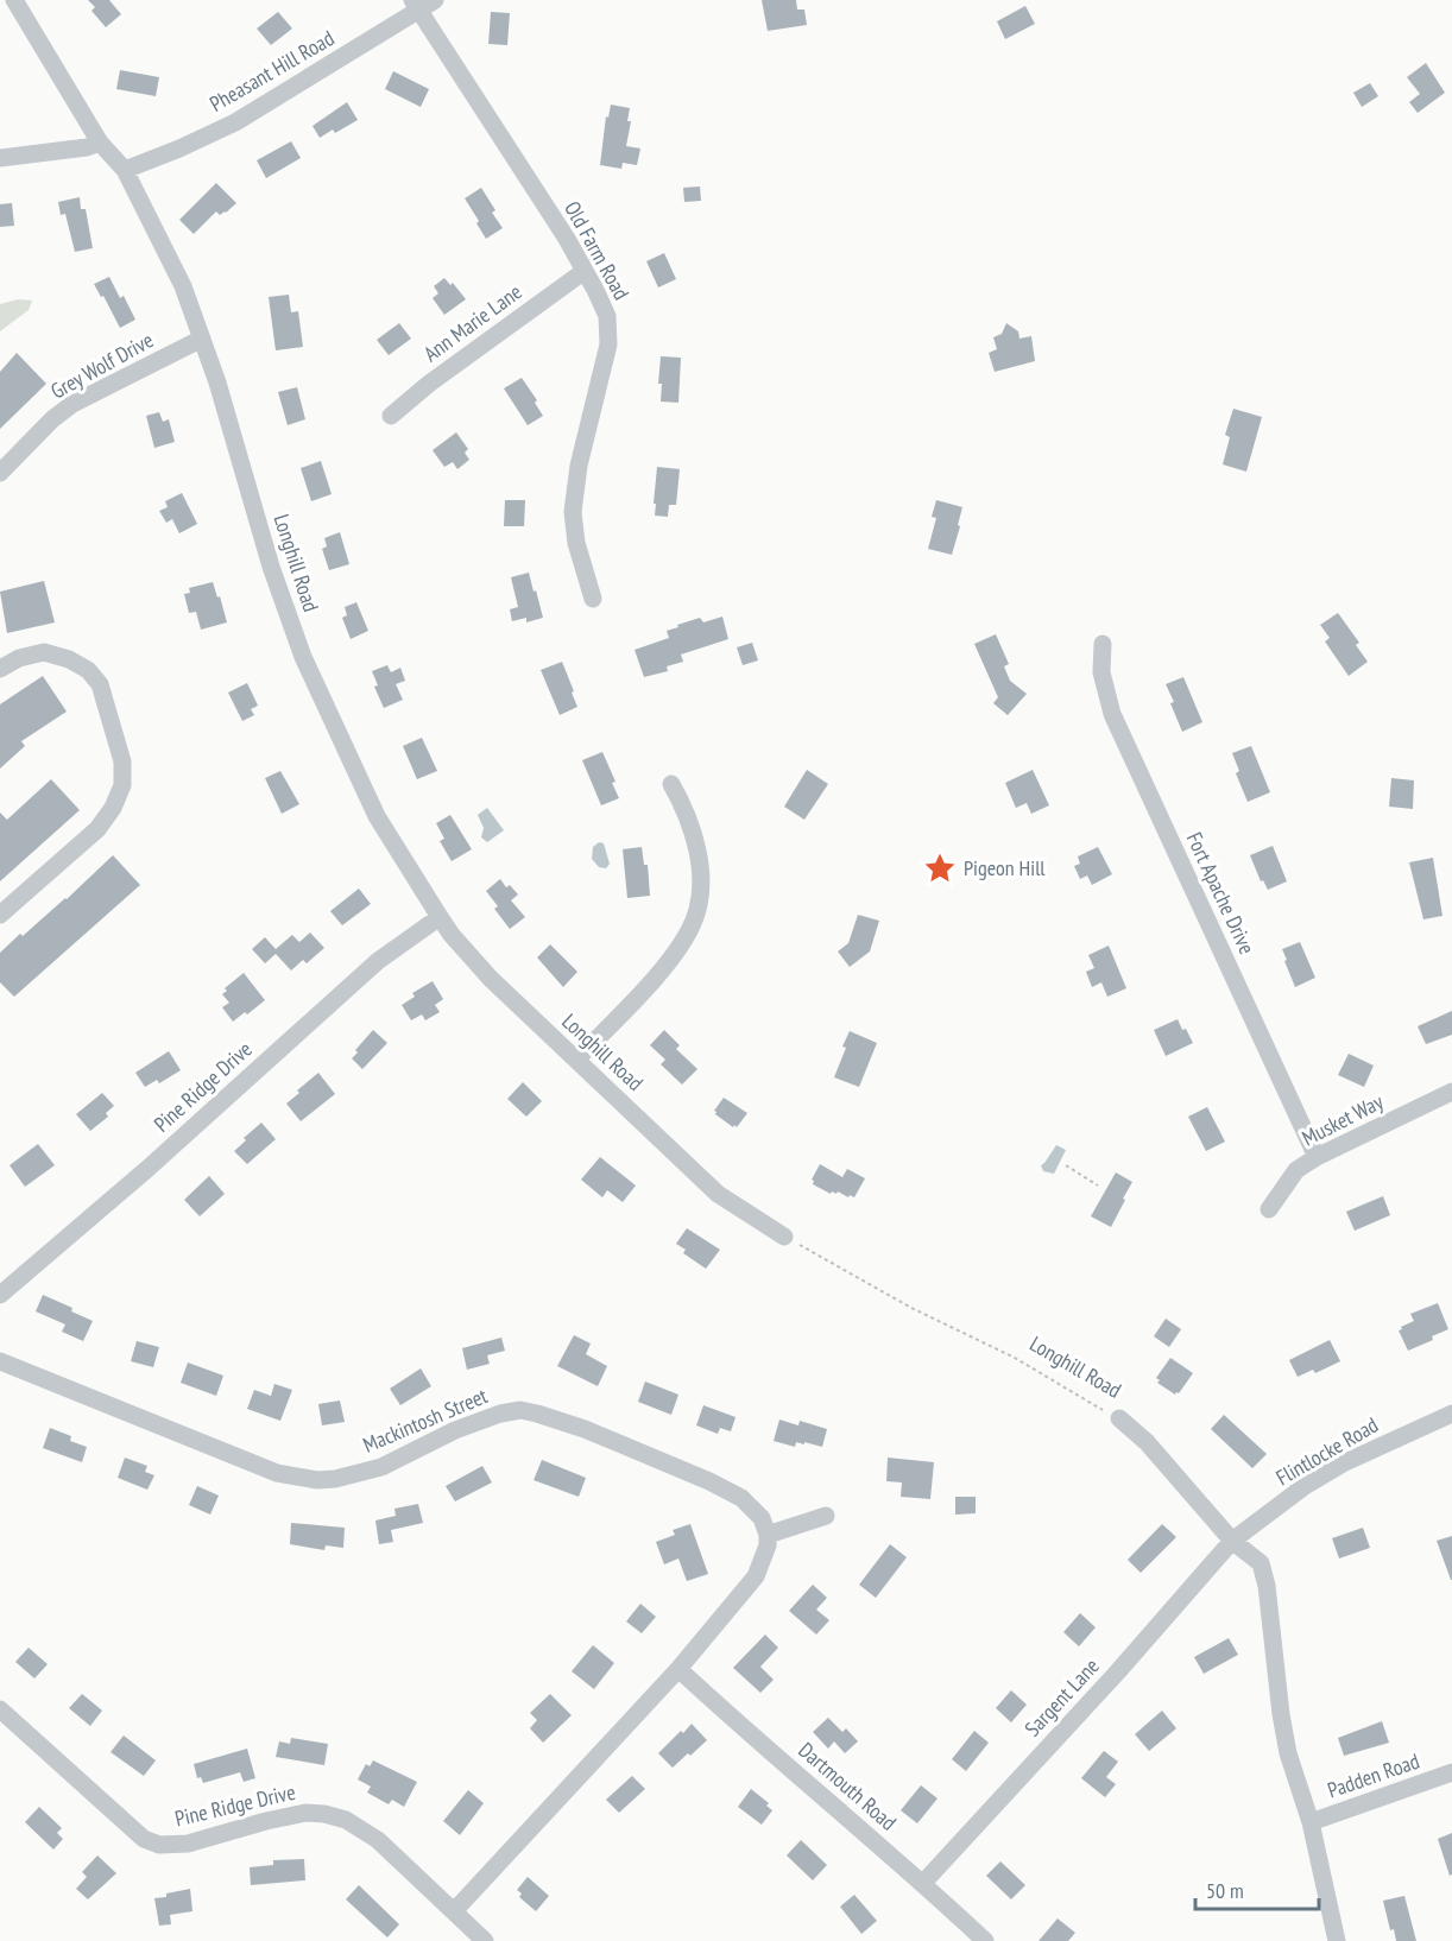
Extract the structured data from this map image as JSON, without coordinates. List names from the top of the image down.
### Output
{
  "streets": {
    "street": [
      "Pheasant Hill Road",
      "Old Farm Road",
      "Ann Marie Lane",
      "Grey Wolf Drive",
      "Longhill Road",
      "Fort Apache Drive",
      "Pine Ridge Drive",
      "Musket Way",
      "Mackintosh Street",
      "Flintlocke Road",
      "Sargent Lane",
      "Padden Road",
      "Dartmouth Road"
    ]
  },
  "crossings": [
    ["Pheasant Hill Road", "Old Farm Road"],
    ["Pheasant Hill Road", "Longhill Road"],
    ["Old Farm Road", "Ann Marie Lane"],
    ["Grey Wolf Drive", "Longhill Road"],
    ["Longhill Road", "Pine Ridge Drive"],
    ["Longhill Road", "Flintlocke Road"],
    ["Longhill Road", "Sargent Lane"],
    ["Longhill Road", "Padden Road"],
    ["Fort Apache Drive", "Musket Way"],
    ["Flintlocke Road", "Sargent Lane"],
    ["Sargent Lane", "Dartmouth Road"]
  ],
  "places": {
    "place": ["Pigeon Hill"]
  },
  "scale_bar": "50 m"
}
